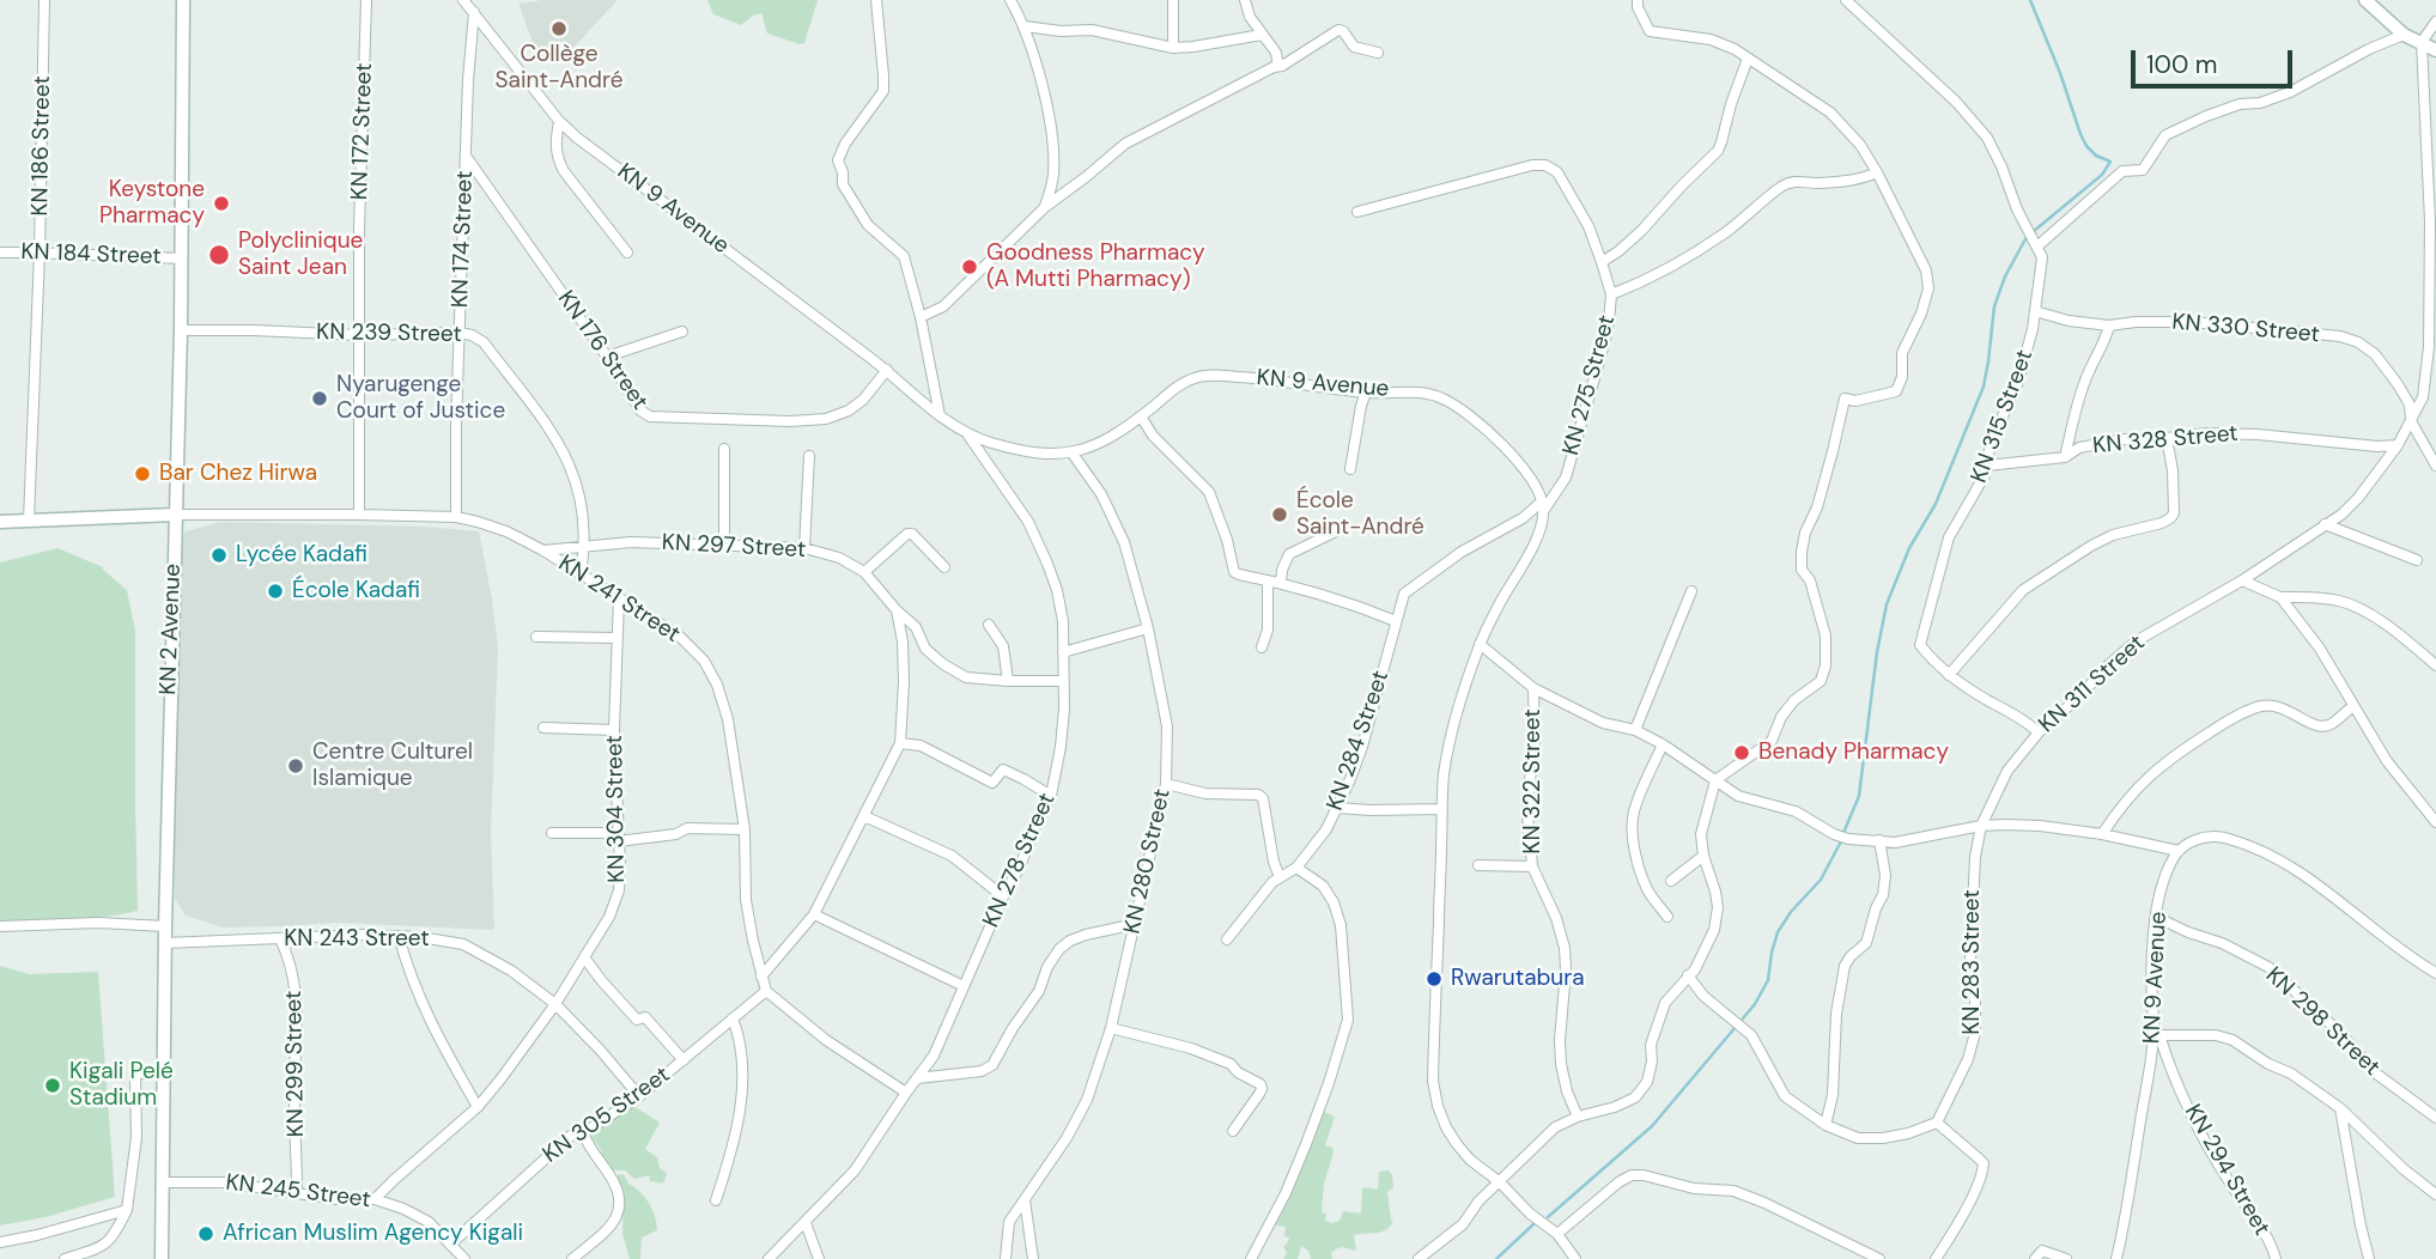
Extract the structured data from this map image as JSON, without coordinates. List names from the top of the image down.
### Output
{
  "streets": {
    "main road": ["KN 2 Avenue"],
    "street": [
      "KN 172 Street",
      "KN 186 Street",
      "KN 9 Avenue",
      "KN 174 Street",
      "KN 184 Street",
      "KN 330 Street",
      "KN 239 Street",
      "KN 176 Street",
      "KN 275 Street",
      "KN 315 Street",
      "KN 328 Street",
      "KN 297 Street",
      "KN 241 Street",
      "KN 311 Street",
      "KN 284 Street",
      "KN 322 Street",
      "KN 304 Street",
      "KN 278 Street",
      "KN 280 Street",
      "KN 243 Street",
      "KN 283 Street",
      "KN 298 Street",
      "KN 299 Street",
      "KN 305 Street",
      "KN 294 Street",
      "KN 245 Street"
    ]
  },
  "crossings": [
    ["KN 172 Street", "KN 239 Street"],
    ["KN 172 Street", "KN 241 Street"],
    ["KN 186 Street", "KN 184 Street"],
    ["KN 9 Avenue", "KN 174 Street"],
    ["KN 9 Avenue", "KN 176 Street"],
    ["KN 9 Avenue", "KN 275 Street"],
    ["KN 9 Avenue", "KN 284 Street"],
    ["KN 9 Avenue", "KN 278 Street"],
    ["KN 9 Avenue", "KN 280 Street"],
    ["KN 9 Avenue", "KN 298 Street"],
    ["KN 9 Avenue", "KN 294 Street"],
    ["KN 174 Street", "KN 239 Street"],
    ["KN 174 Street", "KN 176 Street"],
    ["KN 174 Street", "KN 241 Street"],
    ["KN 184 Street", "KN 2 Avenue"],
    ["KN 330 Street", "KN 315 Street"],
    ["KN 330 Street", "KN 311 Street"],
    ["KN 239 Street", "KN 297 Street"],
    ["KN 239 Street", "KN 241 Street"],
    ["KN 239 Street", "KN 2 Avenue"],
    ["KN 275 Street", "KN 284 Street"],
    ["KN 315 Street", "KN 328 Street"],
    ["KN 315 Street", "KN 311 Street"],
    ["KN 328 Street", "KN 311 Street"],
    ["KN 297 Street", "KN 241 Street"],
    ["KN 297 Street", "KN 278 Street"],
    ["KN 241 Street", "KN 2 Avenue"],
    ["KN 241 Street", "KN 304 Street"],
    ["KN 241 Street", "KN 305 Street"],
    ["KN 2 Avenue", "KN 243 Street"],
    ["KN 2 Avenue", "KN 245 Street"],
    ["KN 311 Street", "KN 283 Street"],
    ["KN 304 Street", "KN 243 Street"],
    ["KN 304 Street", "KN 245 Street"],
    ["KN 243 Street", "KN 299 Street"],
    ["KN 243 Street", "KN 305 Street"],
    ["KN 299 Street", "KN 245 Street"],
    ["KN 305 Street", "KN 245 Street"]
  ],
  "places": [
    "Collège Saint-André",
    "Keystone Pharmacy",
    "Polyclinique Saint Jean",
    "Goodness Pharmacy (A Mutti Pharmacy)",
    "Nyarugenge Court of Justice",
    "Bar Chez Hirwa",
    "École Saint-André",
    "Lycée Kadafi",
    "École Kadafi",
    "Benady Pharmacy",
    "Centre Culturel Islamique",
    "Rwarutabura",
    "Kigali Pelé Stadium",
    "African Muslim Agency Kigali"
  ],
  "scale_bar": "100 m"
}
